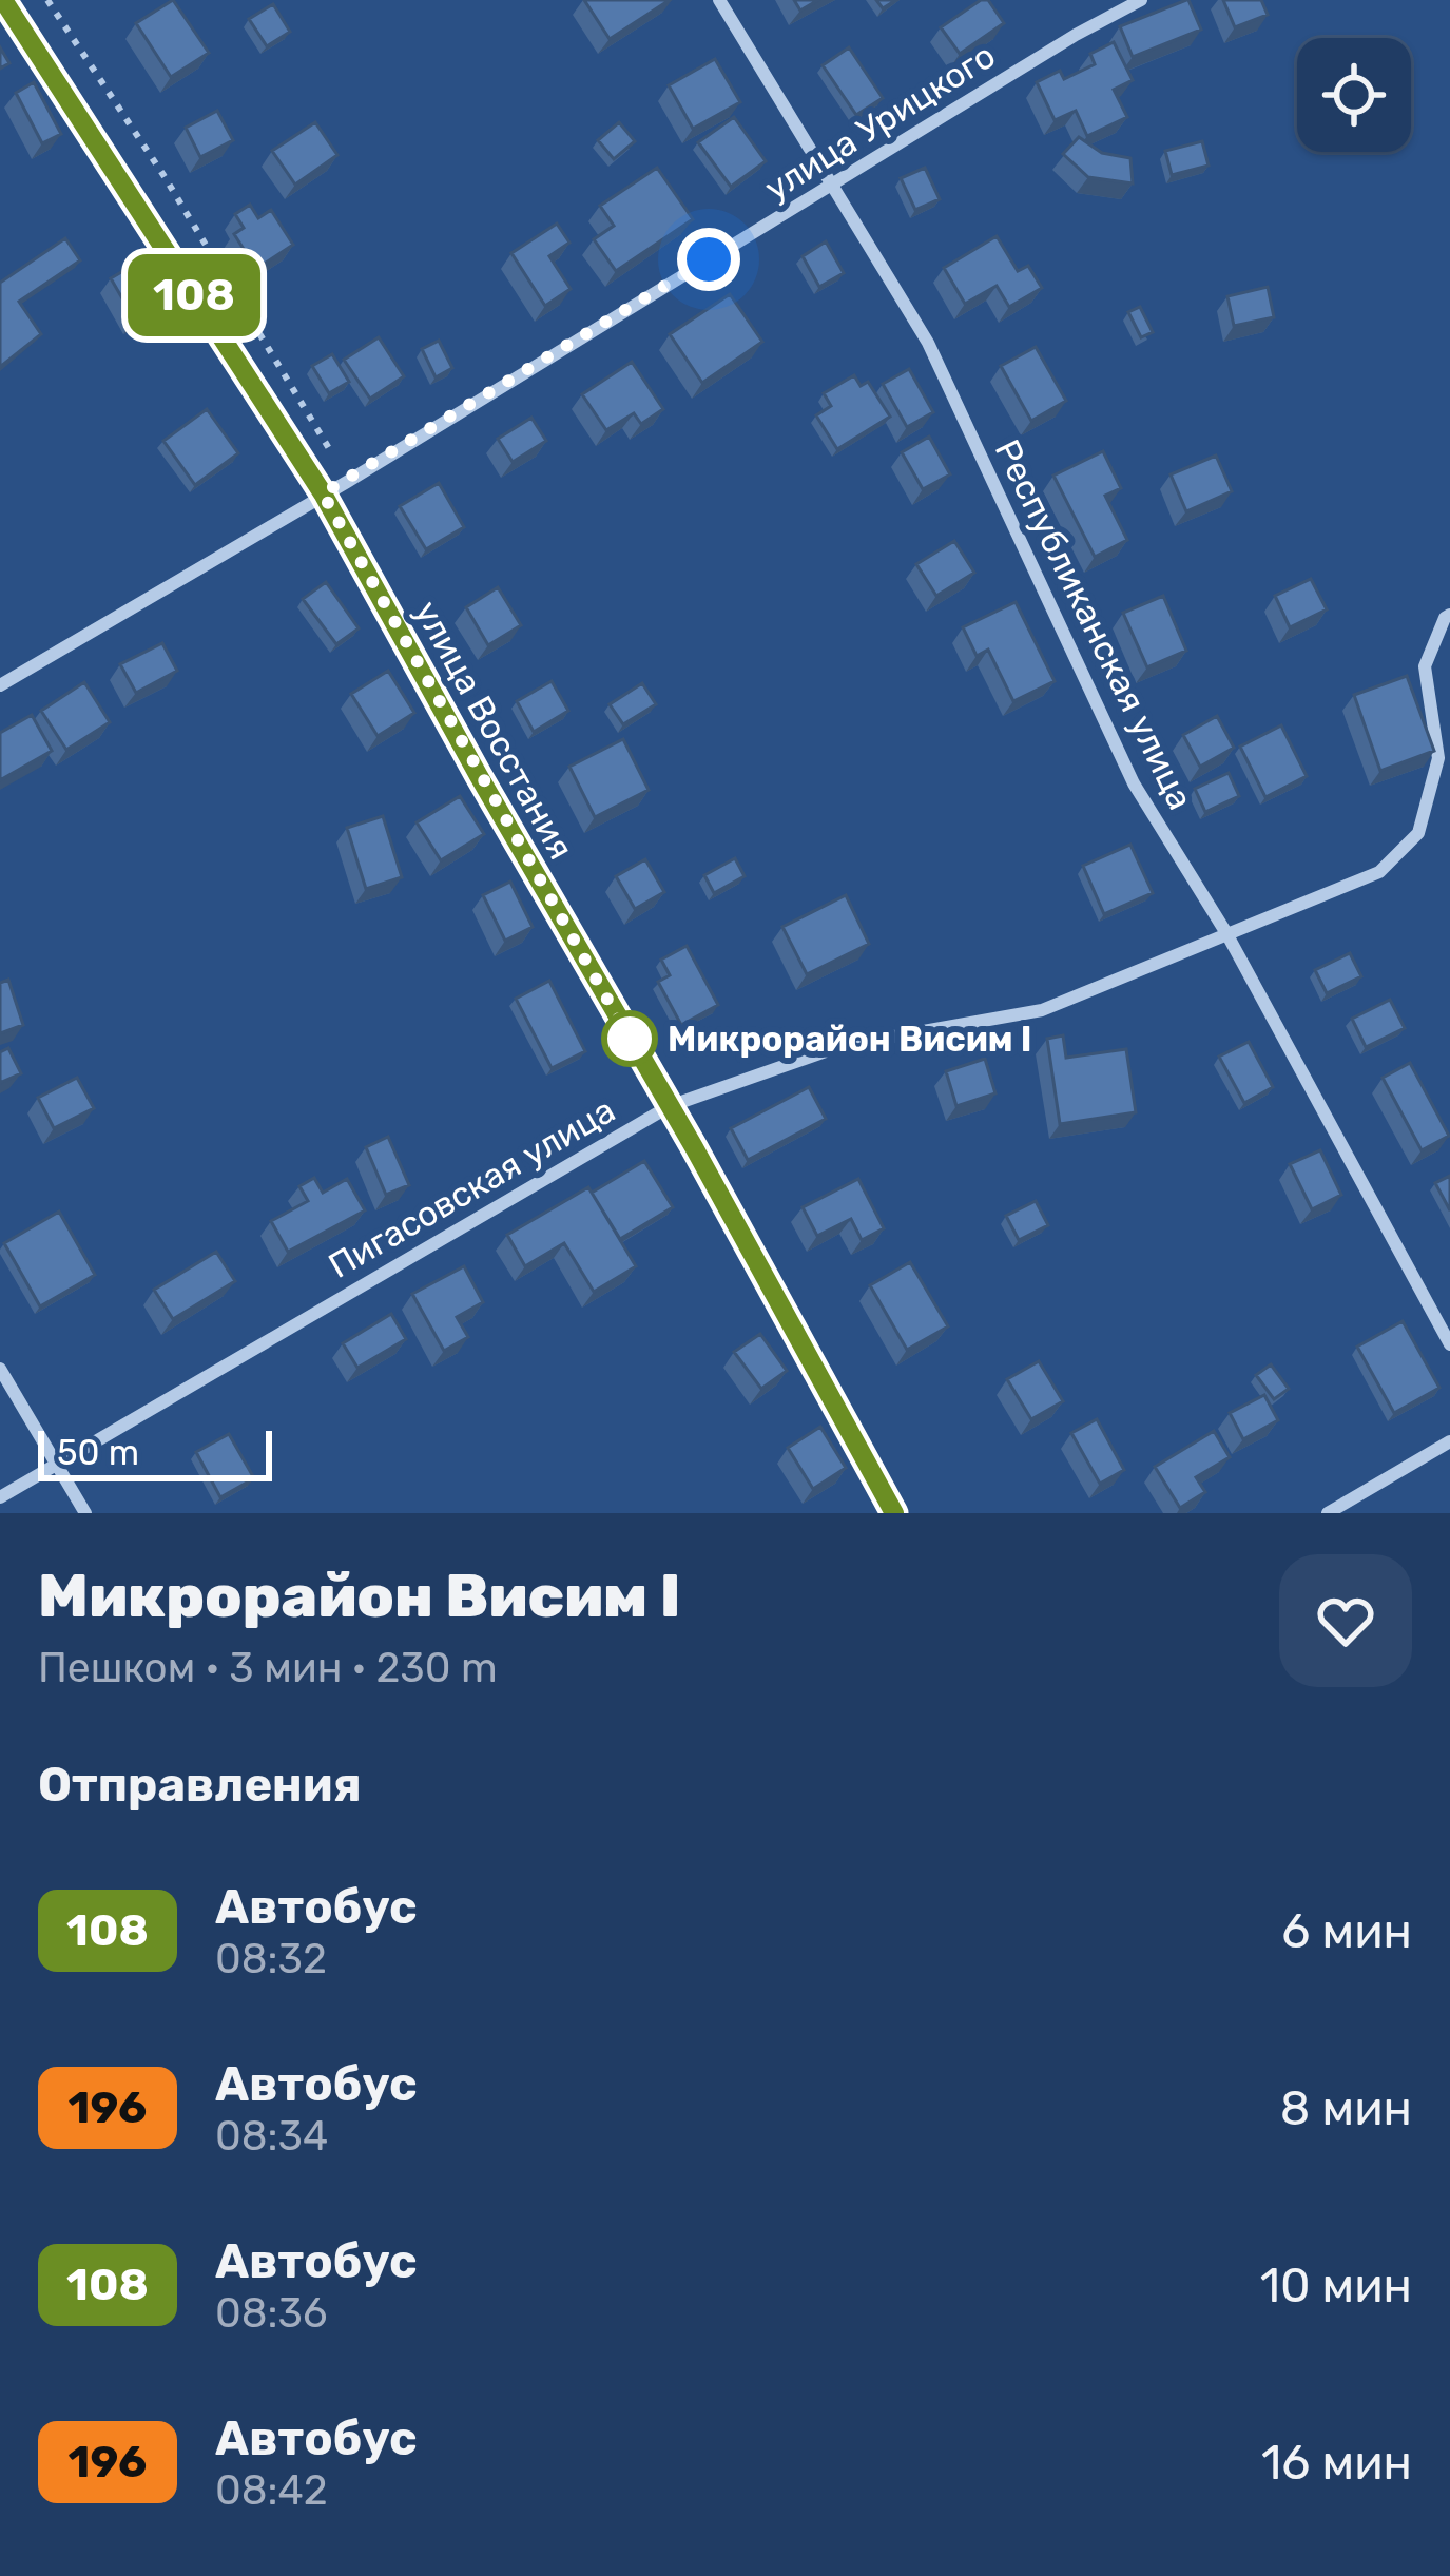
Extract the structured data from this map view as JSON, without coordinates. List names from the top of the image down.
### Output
{
  "streets": {
    "street": [
      "улица Урицкого",
      "Республиканская улица",
      "улица Восстания",
      "Пигасовская улица"
    ]
  },
  "crossings": [
    ["улица Урицкого", "Республиканская улица"],
    ["улица Урицкого", "улица Восстания"],
    ["Республиканская улица", "Пигасовская улица"],
    ["улица Восстания", "Пигасовская улица"]
  ],
  "places": ["Микрорайон Висим I"],
  "lines": ["bus line 108"],
  "scale_bar": "50 m",
  "page": {
    "on_map": "108",
    "scale": "50 m",
    "heading": [
      ["Микрорайон Висим I", "Пешком · 3 мин · 230 m"],
      "Отправления"
    ],
    "list": [
      {
        "mark": "108",
        "name": "Автобус",
        "note": "08:32",
        "value": "6 мин"
      },
      {
        "mark": "196",
        "name": "Автобус",
        "note": "08:34",
        "value": "8 мин"
      },
      {
        "mark": "108",
        "name": "Автобус",
        "note": "08:36",
        "value": "10 мин"
      },
      {
        "mark": "196",
        "name": "Автобус",
        "note": "08:42",
        "value": "16 мин"
      }
    ]
  }
}
